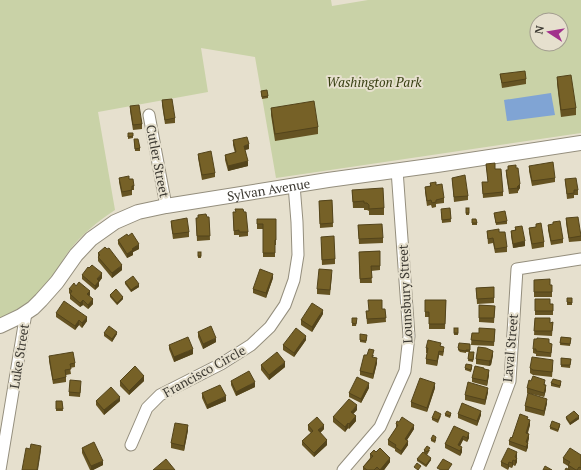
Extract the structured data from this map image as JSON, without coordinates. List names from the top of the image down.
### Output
{
  "streets": {
    "street": [
      "Cutler Street",
      "Sylvan Avenue",
      "Lounsbury Street",
      "Laval Street",
      "Luke Street",
      "Francisco Circle"
    ]
  },
  "crossings": [
    ["Cutler Street", "Sylvan Avenue"],
    ["Sylvan Avenue", "Lounsbury Street"],
    ["Sylvan Avenue", "Luke Street"],
    ["Sylvan Avenue", "Francisco Circle"]
  ],
  "parks": ["Washington Park"],
  "north": "left"
}
